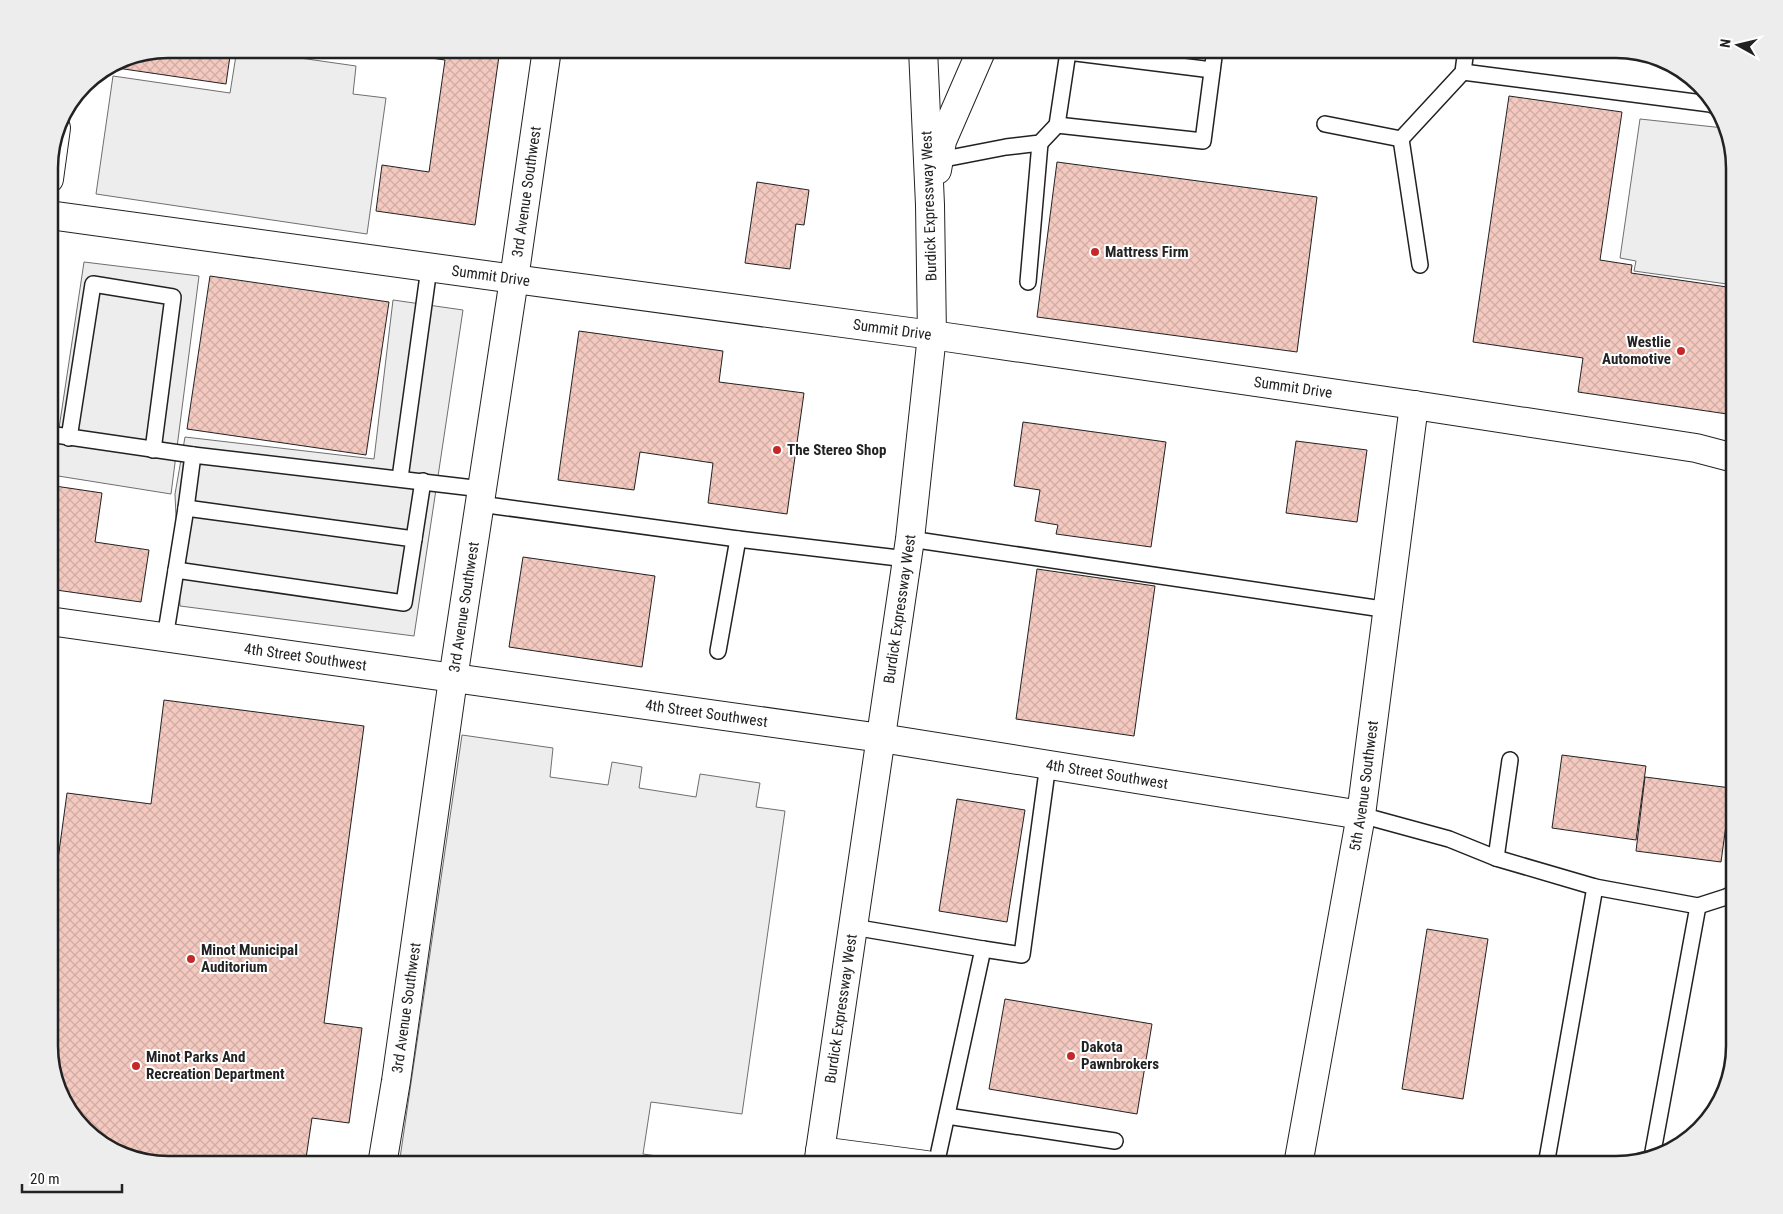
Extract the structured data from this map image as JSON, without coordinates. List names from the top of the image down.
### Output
{
  "streets": {
    "street": [
      "3rd Avenue Southwest",
      "Burdick Expressway West",
      "Summit Drive",
      "4th Street Southwest",
      "5th Avenue Southwest"
    ]
  },
  "crossings": [
    ["3rd Avenue Southwest", "Summit Drive"],
    ["3rd Avenue Southwest", "4th Street Southwest"],
    ["Burdick Expressway West", "Summit Drive"],
    ["Burdick Expressway West", "4th Street Southwest"],
    ["Summit Drive", "5th Avenue Southwest"],
    ["4th Street Southwest", "5th Avenue Southwest"]
  ],
  "places": [
    "Mattress Firm",
    "Westlie Automotive",
    "The Stereo Shop",
    "Minot Municipal Auditorium",
    "Dakota Pawnbrokers",
    "Minot Parks And Recreation Department"
  ],
  "scale_bar": "20 m",
  "north": "left"
}
